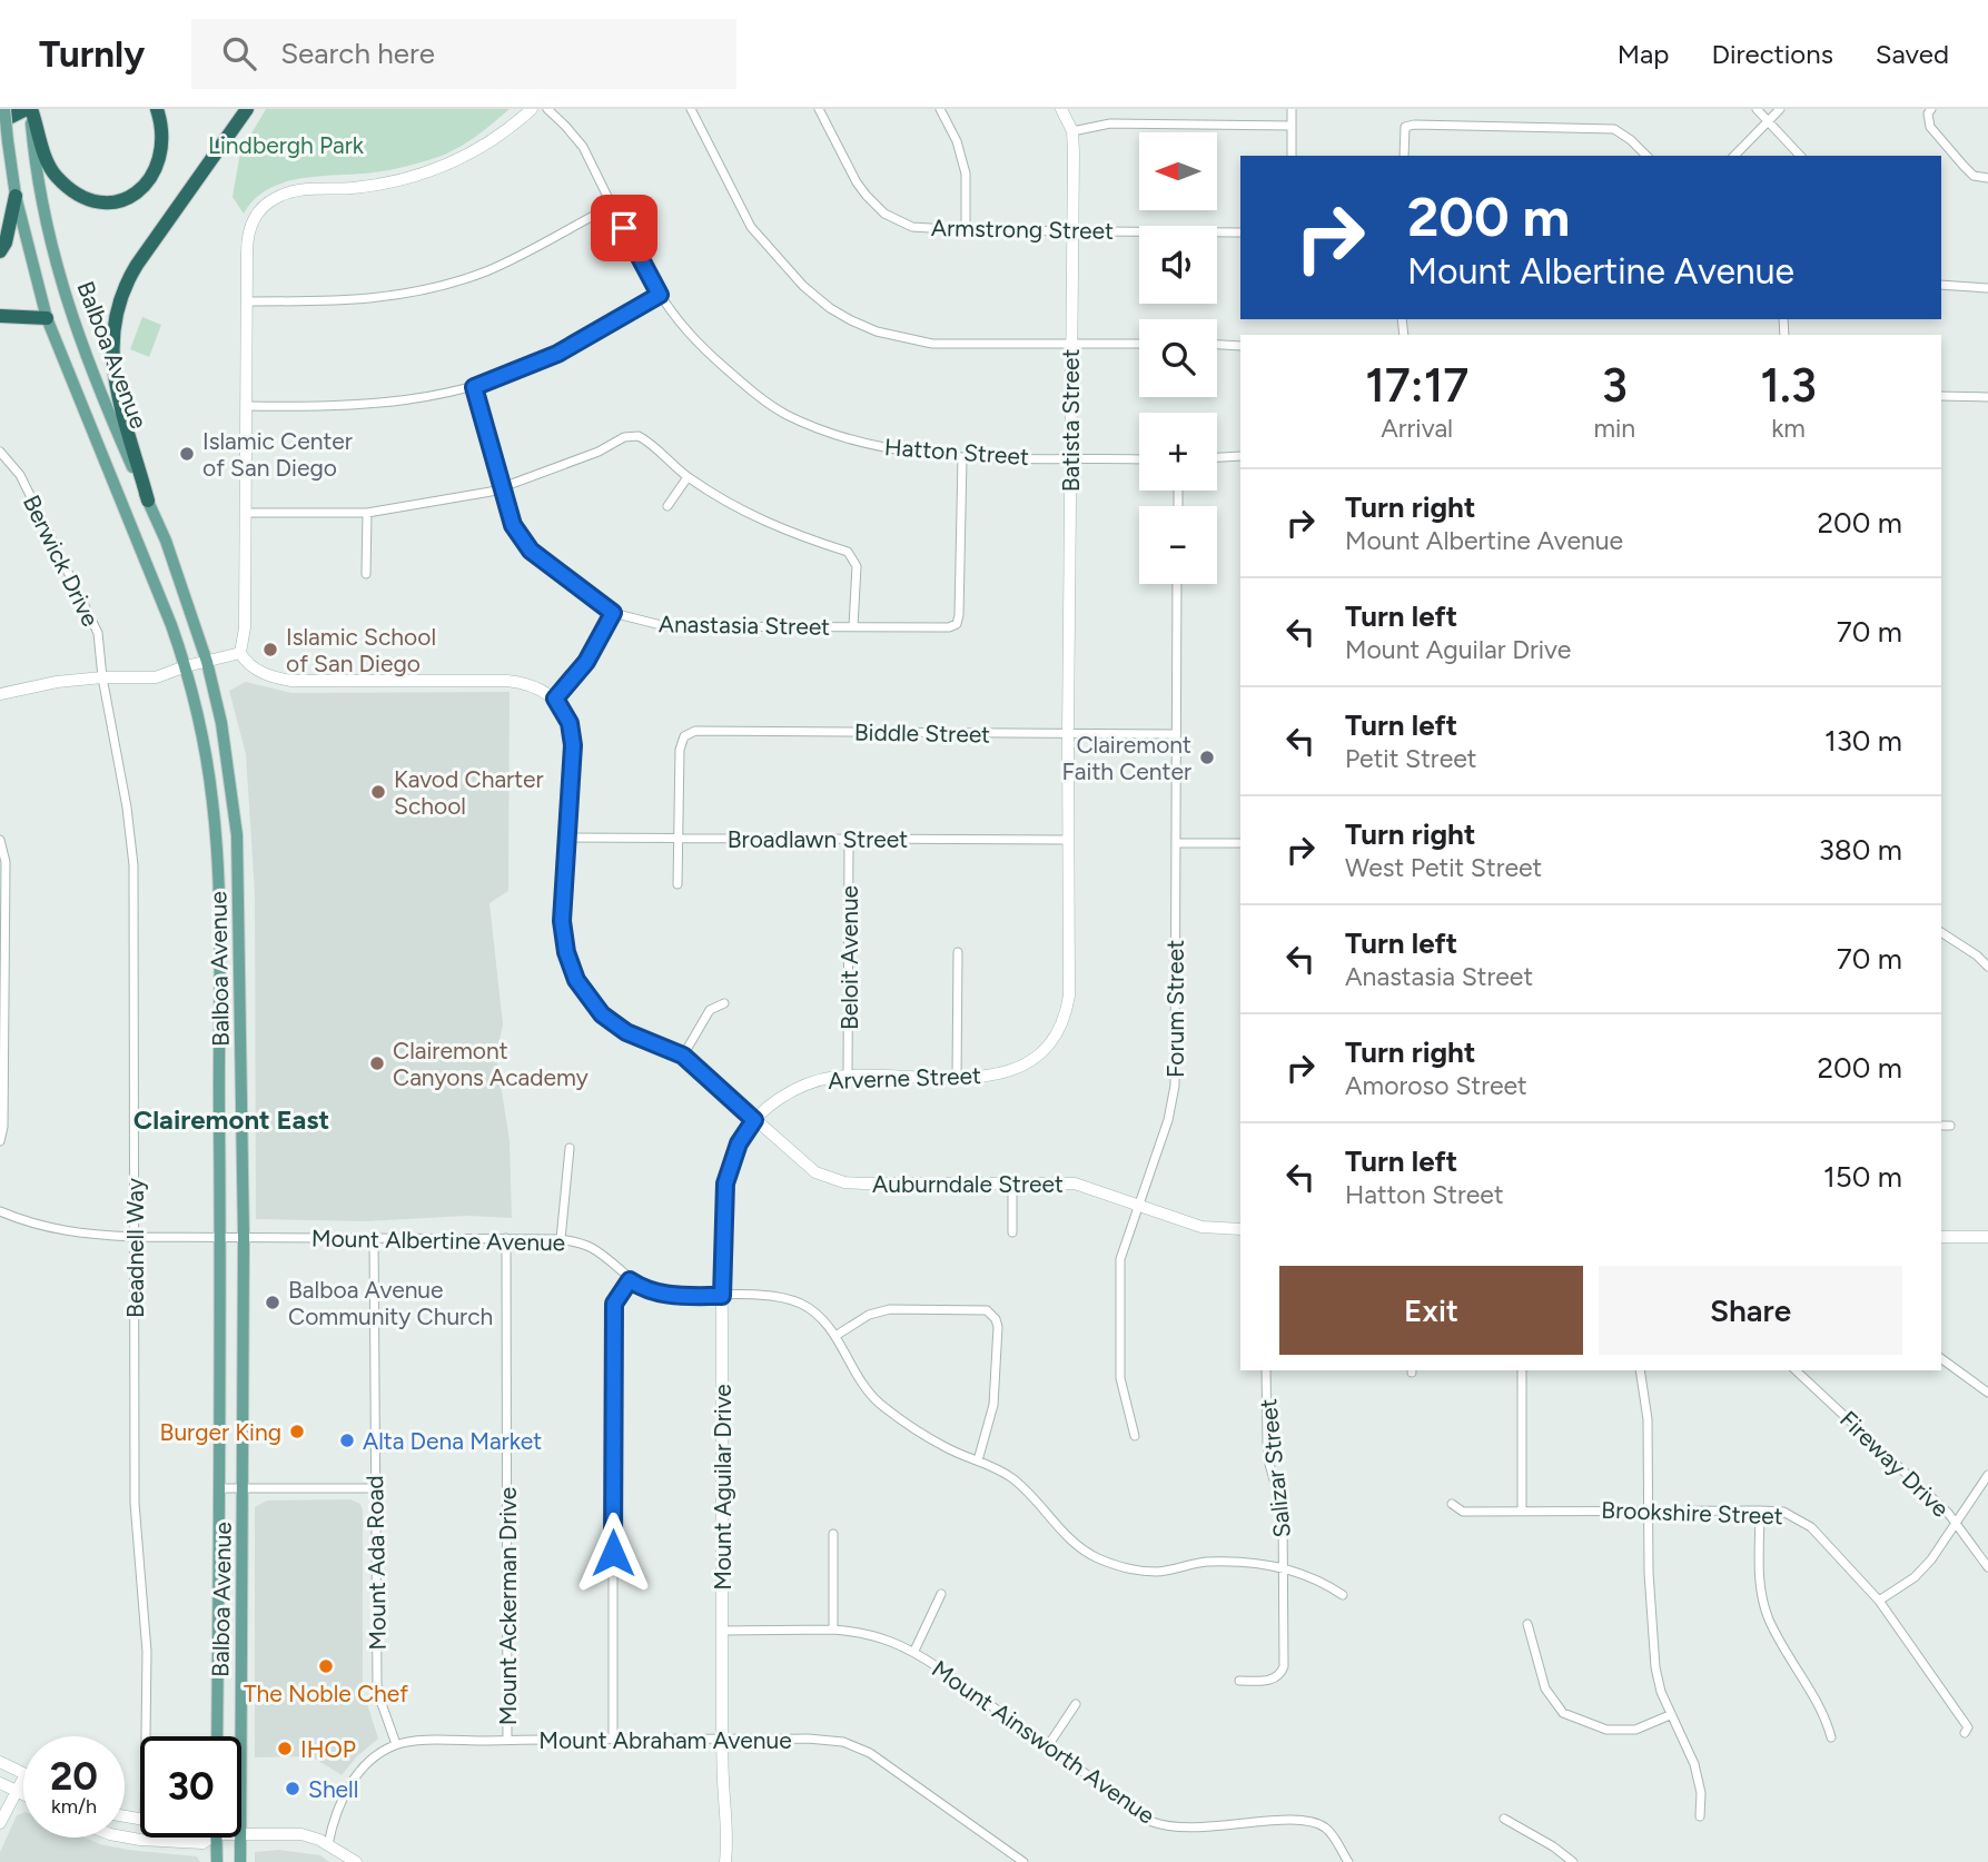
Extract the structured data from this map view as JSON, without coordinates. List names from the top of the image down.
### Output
{
  "streets": {
    "main road": ["Balboa Avenue"],
    "street": [
      "Armstrong Street",
      "Batista Street",
      "Hatton Street",
      "Berwick Drive",
      "Anastasia Street",
      "Biddle Street",
      "Broadlawn Street",
      "Beloit Avenue",
      "Forum Street",
      "Arverne Street",
      "Auburndale Street",
      "Mount Albertine Avenue",
      "Beadnell Way",
      "Fireway Drive",
      "Salizar Street",
      "Mount Aguilar Drive",
      "Brookshire Street",
      "Mount Ada Road",
      "Mount Ackerman Drive",
      "Mount Abraham Avenue",
      "Mount Ainsworth Avenue"
    ]
  },
  "crossings": [
    ["Armstrong Street", "Batista Street"],
    ["Balboa Avenue", "Mount Albertine Avenue"],
    ["Batista Street", "Hatton Street"],
    ["Batista Street", "Biddle Street"],
    ["Batista Street", "Broadlawn Street"],
    ["Batista Street", "Arverne Street"],
    ["Hatton Street", "Anastasia Street"],
    ["Berwick Drive", "Beadnell Way"],
    ["Biddle Street", "Broadlawn Street"],
    ["Biddle Street", "Forum Street"],
    ["Broadlawn Street", "Beloit Avenue"],
    ["Broadlawn Street", "Arverne Street"],
    ["Beloit Avenue", "Arverne Street"],
    ["Forum Street", "Auburndale Street"],
    ["Arverne Street", "Auburndale Street"],
    ["Arverne Street", "Mount Aguilar Drive"],
    ["Auburndale Street", "Mount Aguilar Drive"],
    ["Mount Albertine Avenue", "Beadnell Way"],
    ["Mount Albertine Avenue", "Salizar Street"],
    ["Mount Albertine Avenue", "Mount Aguilar Drive"],
    ["Mount Albertine Avenue", "Mount Ada Road"],
    ["Mount Albertine Avenue", "Mount Ackerman Drive"],
    ["Mount Aguilar Drive", "Mount Abraham Avenue"],
    ["Mount Aguilar Drive", "Mount Ainsworth Avenue"],
    ["Mount Ada Road", "Mount Abraham Avenue"],
    ["Mount Ackerman Drive", "Mount Abraham Avenue"]
  ],
  "districts": ["Clairemont East"],
  "parks": ["Lindbergh Park"],
  "places": [
    "Islamic Center of San Diego",
    "Islamic School of San Diego",
    "Clairemont Faith Center",
    "Kavod Charter School",
    "Clairemont Canyons Academy",
    "Balboa Avenue Community Church",
    "Burger King",
    "Alta Dena Market",
    "The Noble Chef",
    "IHOP",
    "Shell"
  ],
  "north": "left",
  "page": {
    "header": "Turnly",
    "search": "Search here",
    "nav": ["Map", "Directions", "Saved"],
    "map_buttons": ["+", "−"],
    "turn": ["200 m", "Mount Albertine Avenue"],
    "eta": [
      "17:17",
      "Arrival",
      "3",
      "min",
      "1.3",
      "km"
    ],
    "list": [
      {
        "name": "Turn right",
        "note": "Mount Albertine Avenue",
        "value": "200 m"
      },
      {
        "name": "Turn left",
        "note": "Mount Aguilar Drive",
        "value": "70 m"
      },
      {
        "name": "Turn left",
        "note": "Petit Street",
        "value": "130 m"
      },
      {
        "name": "Turn right",
        "note": "West Petit Street",
        "value": "380 m"
      },
      {
        "name": "Turn left",
        "note": "Anastasia Street",
        "value": "70 m"
      },
      {
        "name": "Turn right",
        "note": "Amoroso Street",
        "value": "200 m"
      },
      {
        "name": "Turn left",
        "note": "Hatton Street",
        "value": "150 m"
      }
    ],
    "buttons": ["Exit", "Share"],
    "speed": "20 km/h",
    "limit": "30"
  }
}
